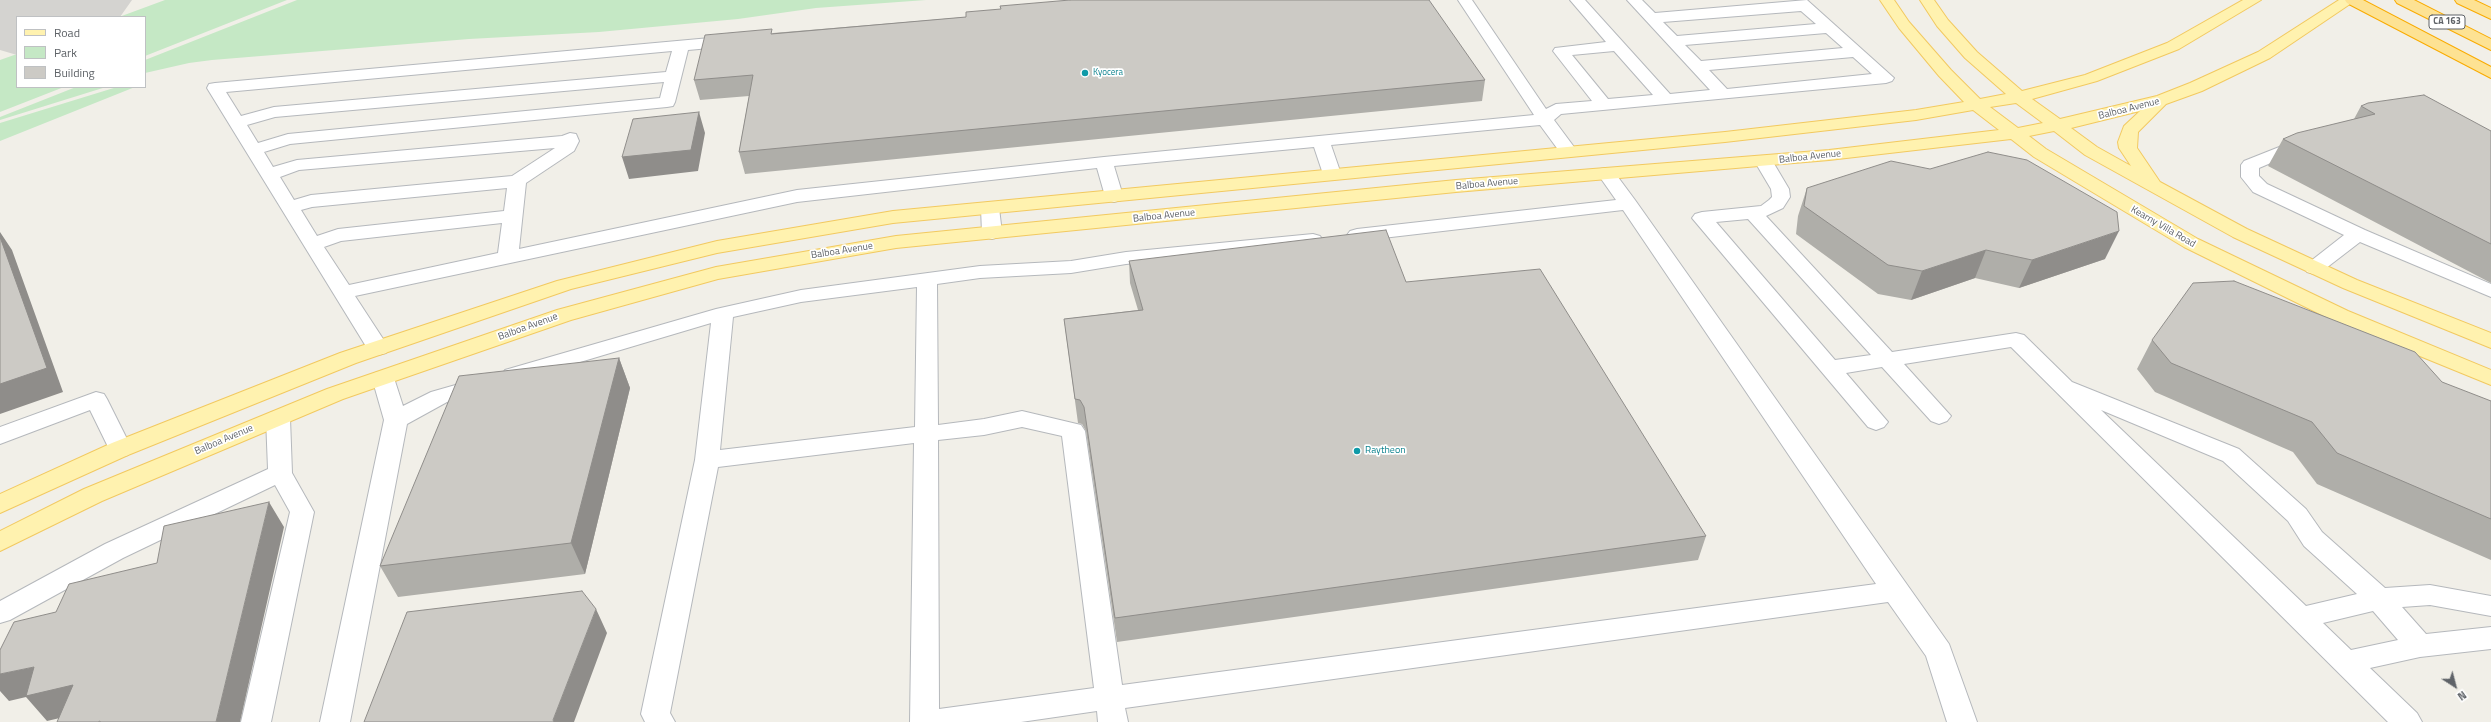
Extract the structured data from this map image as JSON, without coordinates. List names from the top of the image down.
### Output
{
  "streets": {
    "highway": ["CA 163"],
    "main road": ["Balboa Avenue", "Kearny Villa Road"]
  },
  "crossings": [
    ["Balboa Avenue", "Kearny Villa Road"]
  ],
  "places": ["Kyocera", "Raytheon"],
  "legend": ["Road", "Park", "Building"],
  "north": "bottom right"
}
